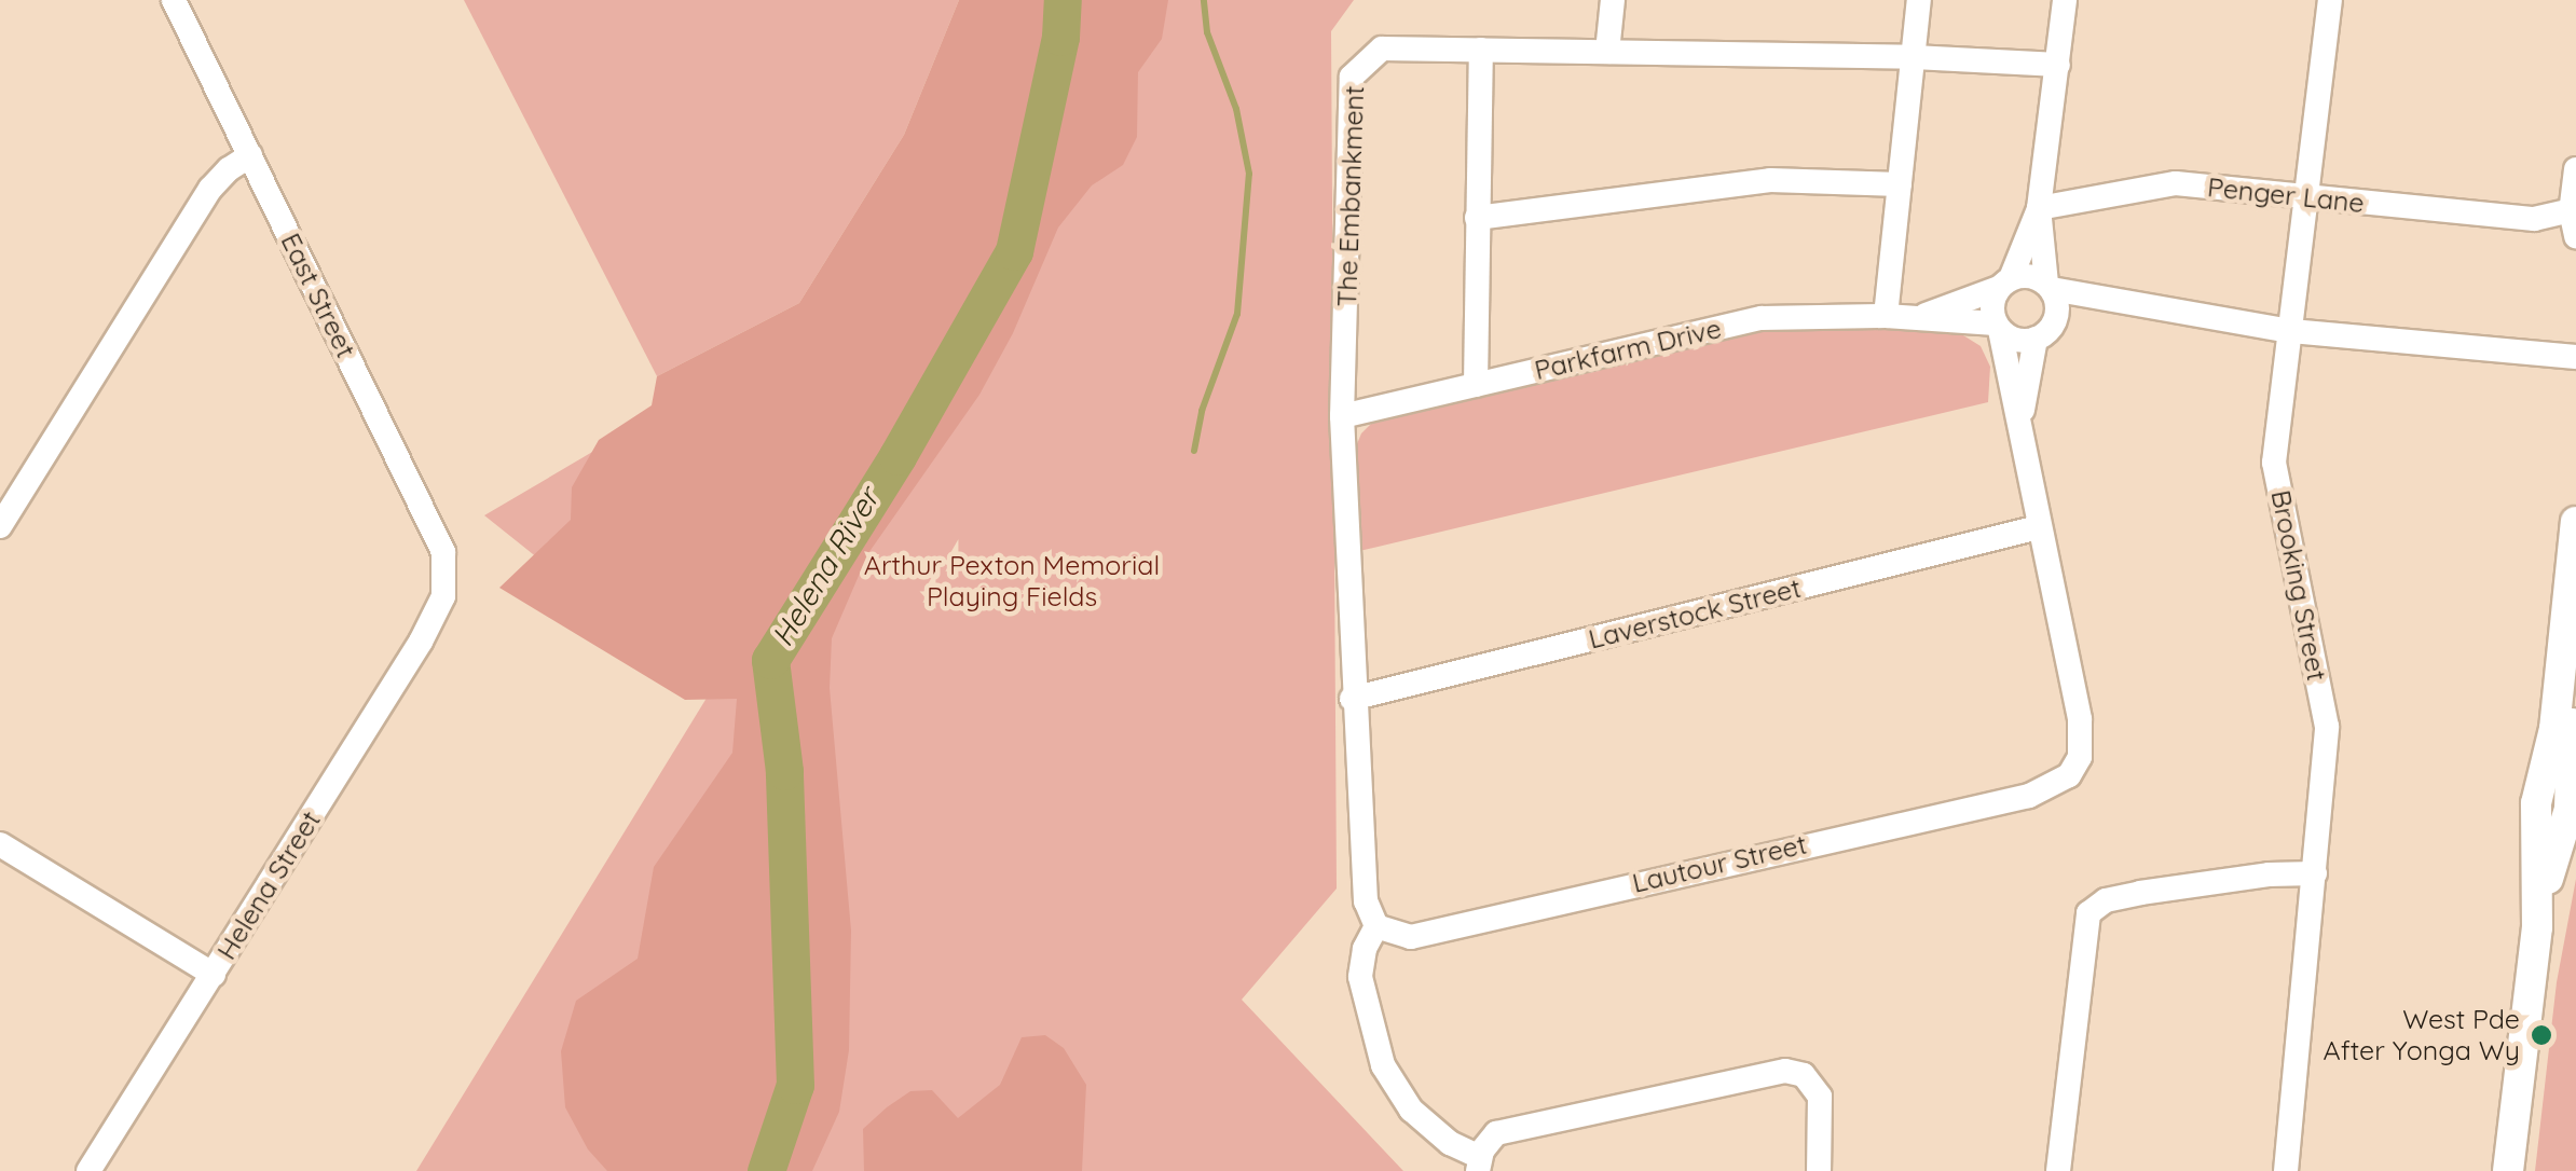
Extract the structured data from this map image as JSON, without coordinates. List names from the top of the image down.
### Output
{
  "streets": {
    "street": [
      "Penger Lane",
      "The Embankment",
      "East Street",
      "Parkfarm Drive",
      "Brooking Street",
      "Laverstock Street",
      "Lautour Street",
      "Helena Street"
    ]
  },
  "crossings": [
    ["Penger Lane", "Brooking Street"],
    ["The Embankment", "Parkfarm Drive"],
    ["The Embankment", "Laverstock Street"],
    ["The Embankment", "Lautour Street"],
    ["East Street", "Helena Street"],
    ["Parkfarm Drive", "Brooking Street"],
    ["Laverstock Street", "Lautour Street"]
  ],
  "water": ["Helena River"],
  "parks": ["Arthur Pexton Memorial Playing Fields"],
  "places": ["West Pde After Yonga Wy"]
}
